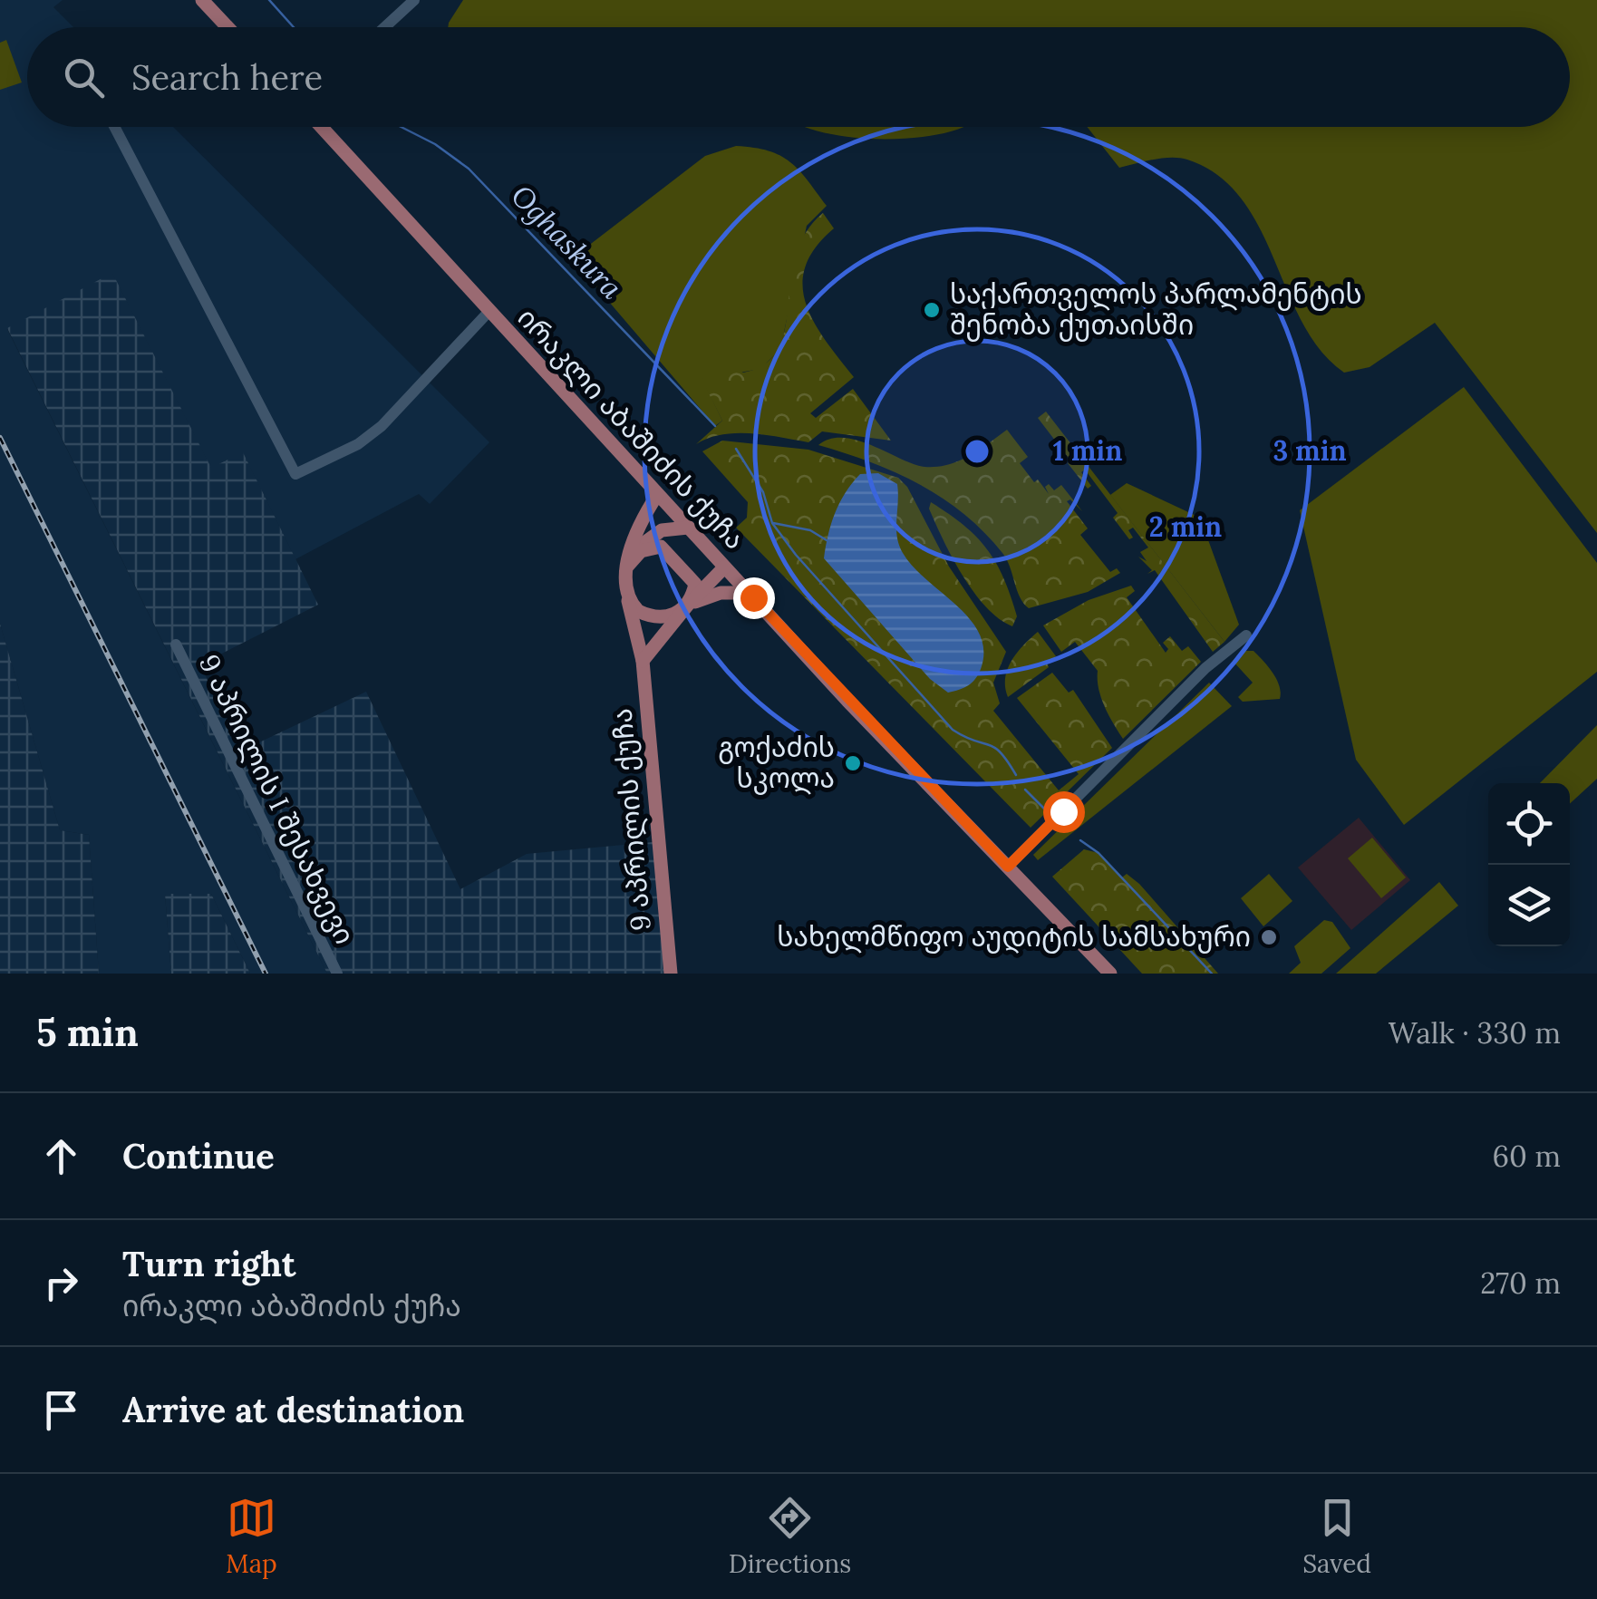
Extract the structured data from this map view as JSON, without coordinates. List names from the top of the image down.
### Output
{
  "streets": {
    "main road": ["ირაკლი აბაშიძის ქუჩა", "9 აპრილის ქუჩა"],
    "street": ["9 აპრილის I შესახვევი"]
  },
  "water": ["Oghaskura"],
  "places": ["საქართველოს პარლამენტის შენობა ქუთაისში", "გოქაძის სკოლა", "სახელმწიფო აუდიტის სამსახური"],
  "page": {
    "search": "Search here",
    "heading": ["5 min", "Walk · 330 m"],
    "list": [
      ["Continue", "60 m"],
      ["Turn right", "ირაკლი აბაშიძის ქუჩა", "270 m"],
      "Arrive at destination"
    ],
    "nav": ["Map", "Directions", "Saved"]
  },
  "rings": ["1 min", "3 min", "2 min"]
}
